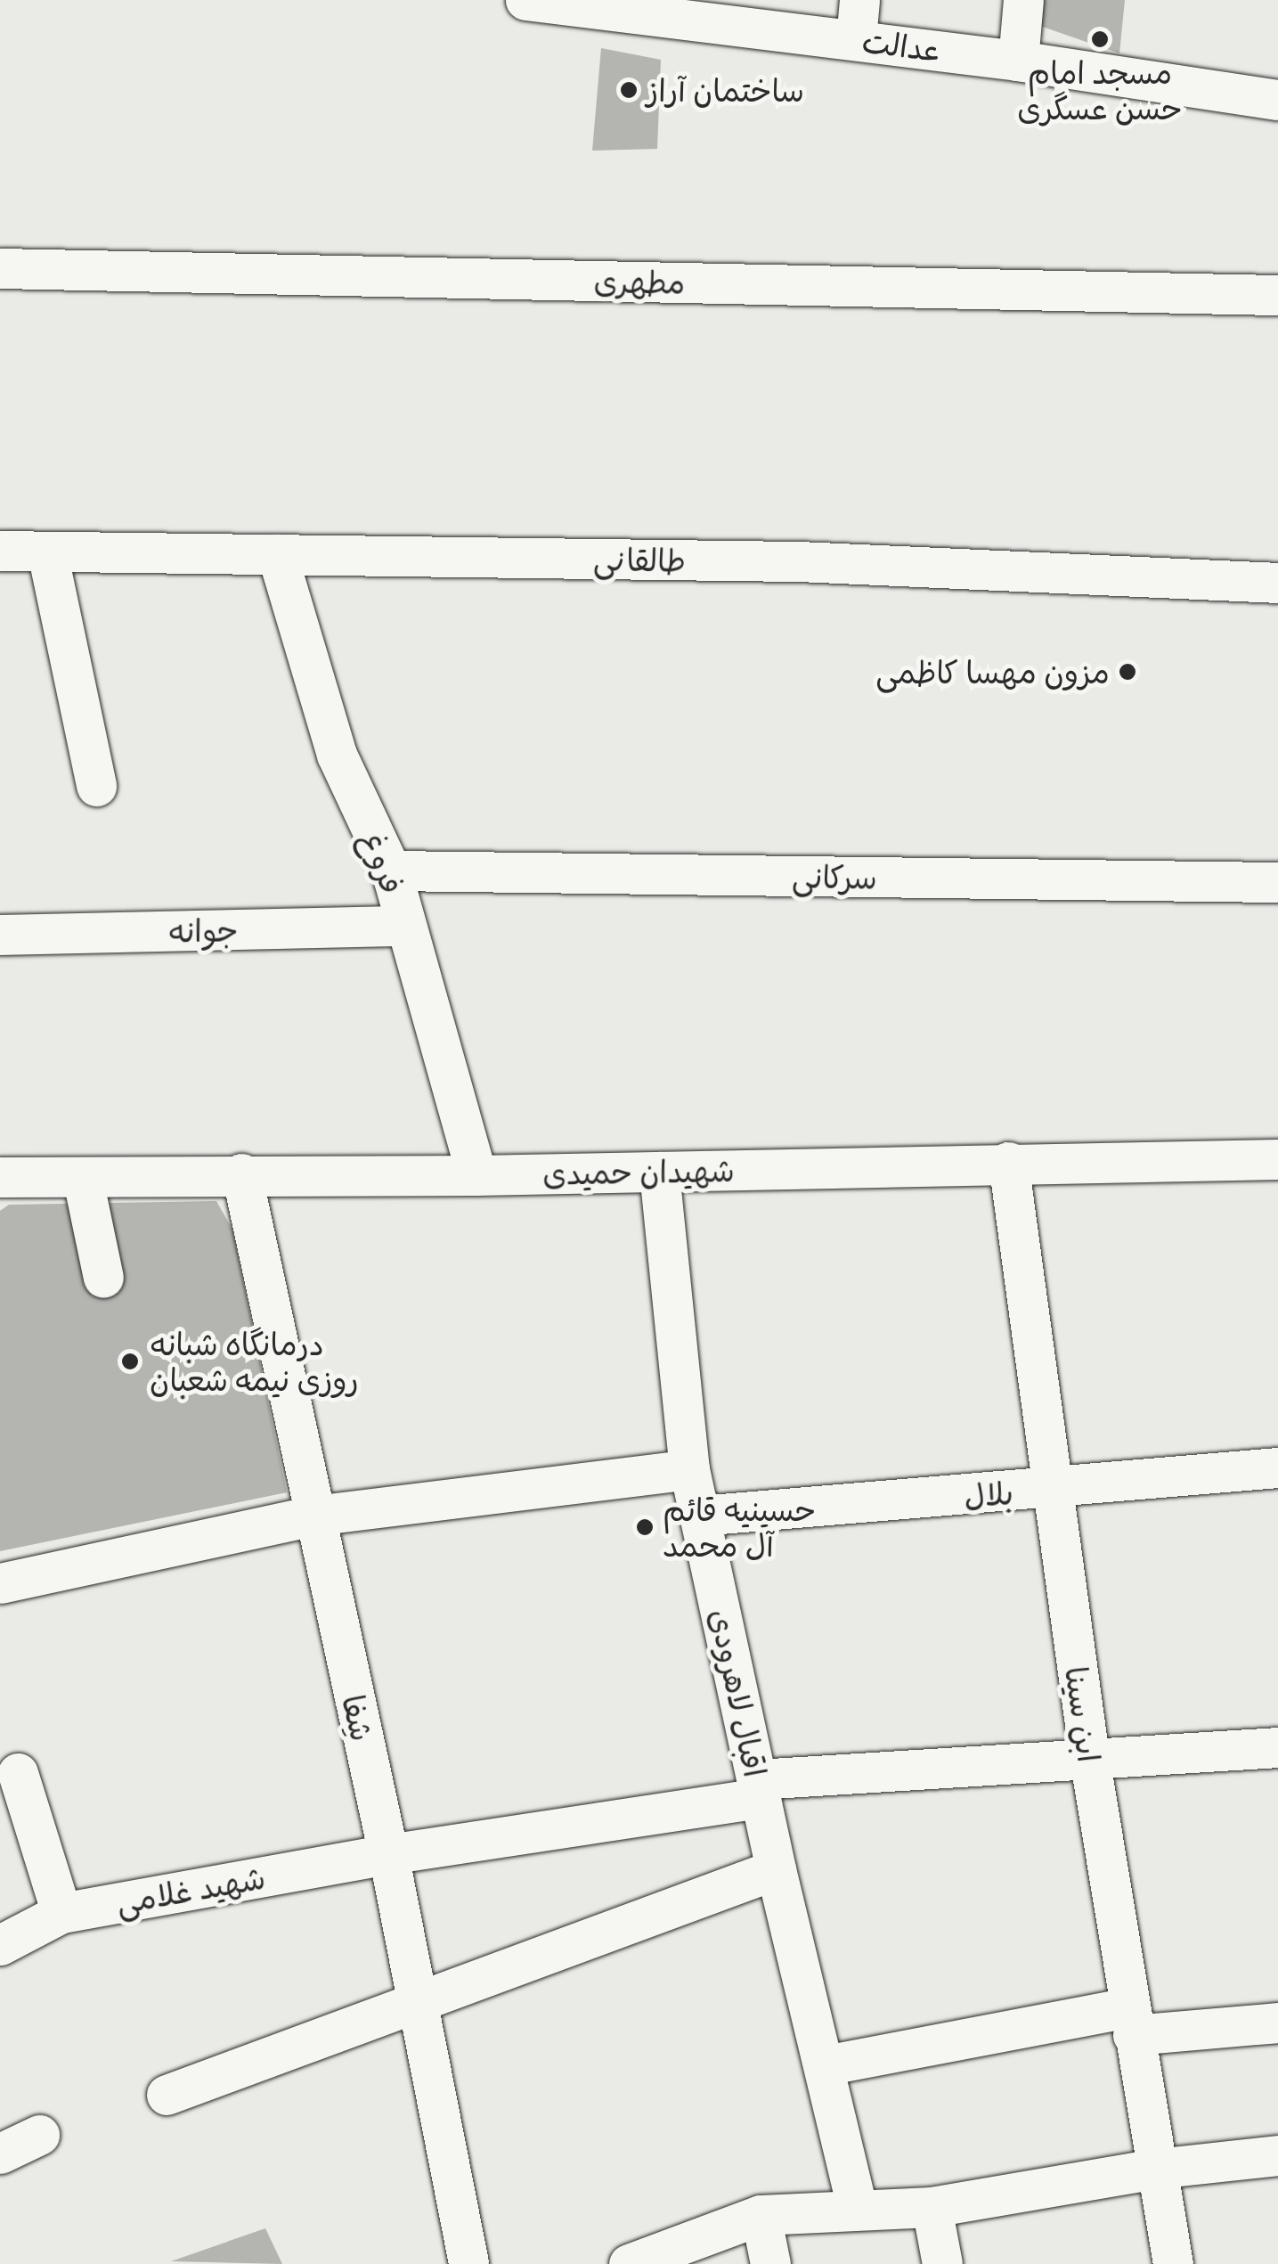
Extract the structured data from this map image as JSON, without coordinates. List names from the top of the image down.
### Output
{
  "streets": {
    "street": [
      "عدالت",
      "مطهری",
      "طالقانی",
      "فروغ",
      "سرکانی",
      "جوانه",
      "شهیدان حمیدی",
      "بلال",
      "اقبال لاهرودی",
      "ابن سینا",
      "شِفا",
      "شهید غلامی"
    ]
  },
  "crossings": [
    ["طالقانی", "فروغ"],
    ["فروغ", "سرکانی"],
    ["فروغ", "جوانه"],
    ["فروغ", "شهیدان حمیدی"],
    ["شهیدان حمیدی", "اقبال لاهرودی"],
    ["شهیدان حمیدی", "ابن سینا"],
    ["شهیدان حمیدی", "شِفا"],
    ["بلال", "اقبال لاهرودی"],
    ["بلال", "ابن سینا"],
    ["اقبال لاهرودی", "شهید غلامی"],
    ["ابن سینا", "شهید غلامی"],
    ["شِفا", "شهید غلامی"]
  ],
  "places": [
    "مسجد امام حسن عسگری",
    "ساختمان آراز",
    "مزون مهسا کاظمی",
    "درمانگاه شبانه روزی نیمه شعبان",
    "حسینیه قائم آل محمد"
  ]
}
